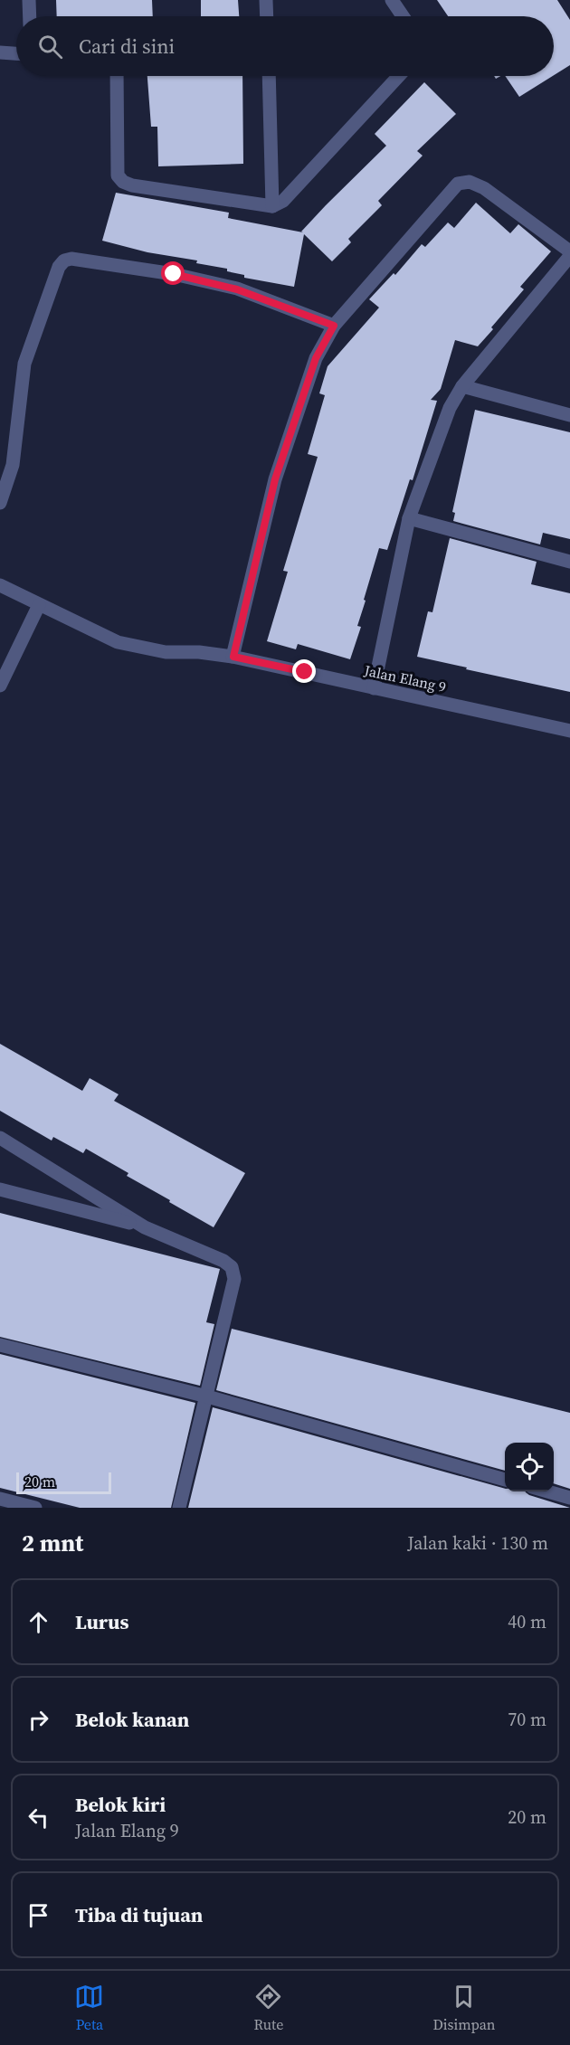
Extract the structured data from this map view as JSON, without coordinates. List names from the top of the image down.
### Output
{
  "streets": {
    "street": ["Jalan Elang 9"]
  },
  "scale_bar": "20 m",
  "page": {
    "search": "Cari di sini",
    "scale": "20 m",
    "heading": ["2 mnt", "Jalan kaki · 130 m"],
    "list": [
      ["Lurus", "40 m"],
      ["Belok kanan", "70 m"],
      ["Belok kiri", "Jalan Elang 9", "20 m"],
      "Tiba di tujuan"
    ],
    "nav": ["Peta", "Rute", "Disimpan"]
  }
}
